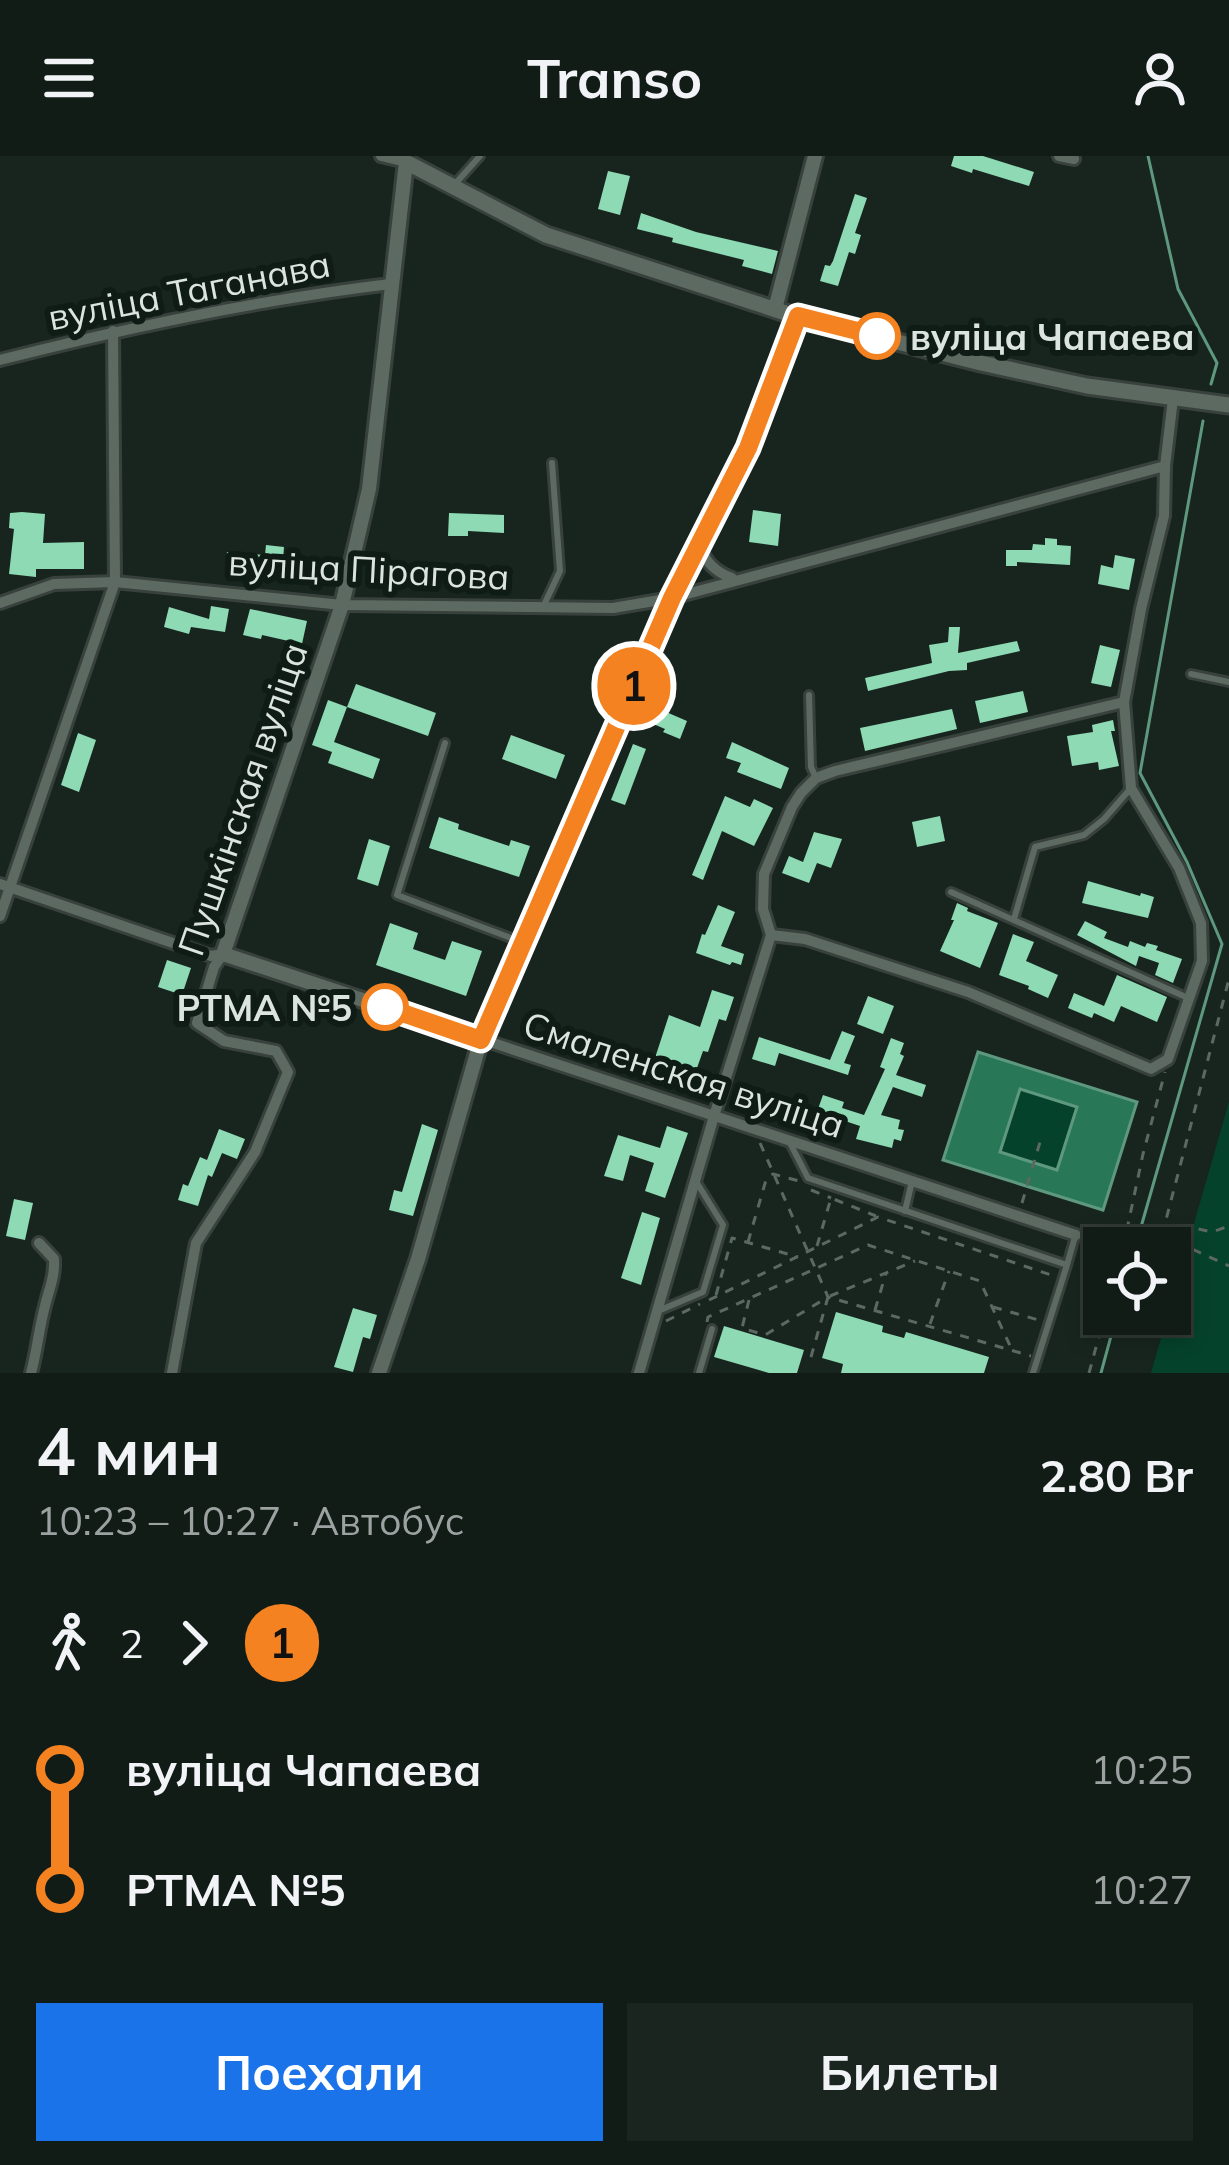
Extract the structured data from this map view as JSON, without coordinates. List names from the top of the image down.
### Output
{
  "streets": {
    "street": [
      "вуліца Таганава",
      "вуліца Пірагова",
      "Пушкінская вуліца",
      "Смаленская вуліца"
    ]
  },
  "crossings": [
    ["вуліца Таганава", "Пушкінская вуліца"],
    ["вуліца Пірагова", "Пушкінская вуліца"],
    ["Пушкінская вуліца", "Смаленская вуліца"]
  ],
  "places": ["вуліца Чапаева", "РТМА №5"],
  "lines": ["bus line 1"],
  "page": {
    "header": "Transo",
    "on_map": "1",
    "heading": ["4 мин", "10:23 – 10:27 · Автобус", "2.80 Br"],
    "legs": ["2", "1"],
    "list": [
      {
        "name": "вуліца Чапаева",
        "value": "10:25"
      },
      {
        "name": "РТМА №5",
        "value": "10:27"
      }
    ],
    "buttons": ["Поехали", "Билеты"]
  }
}
